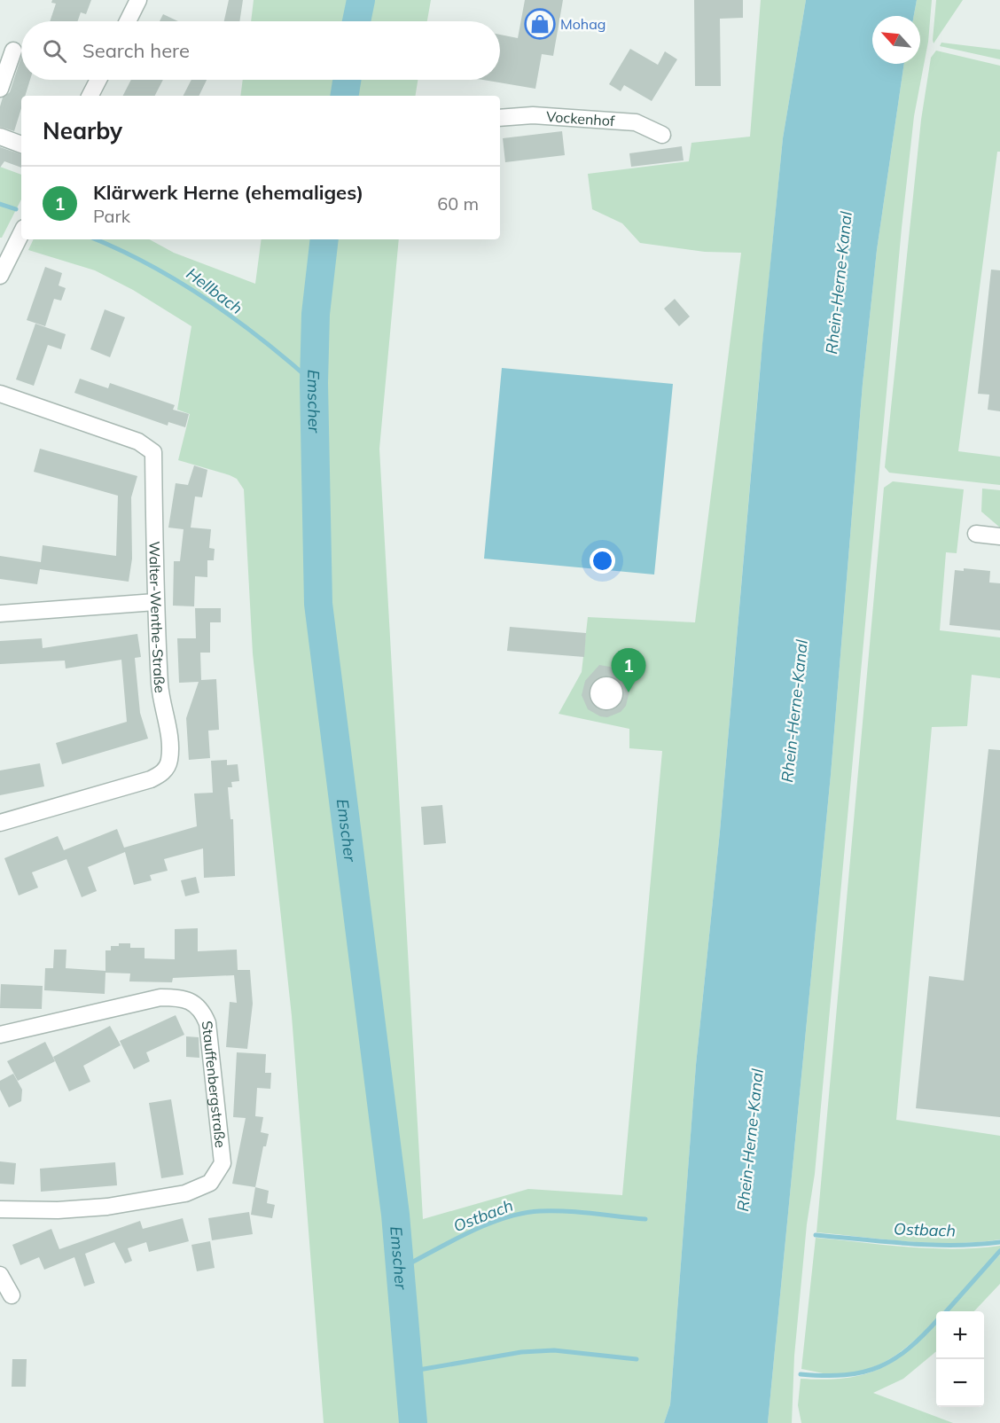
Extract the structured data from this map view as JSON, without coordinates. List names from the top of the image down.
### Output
{
  "streets": {
    "street": ["Vockenhof", "Walter-Wenthe-Straße", "Stauffenbergstraße"]
  },
  "water": [
    "Rhein-Herne-Kanal",
    "Hellbach",
    "Emscher",
    "Ostbach"
  ],
  "places": {
    "shop": ["Mohag"]
  },
  "north": "top left",
  "page": {
    "search": "Search here",
    "heading": "Nearby",
    "list": [
      {
        "mark": "1",
        "name": "Klärwerk Herne (ehemaliges)",
        "note": "Park",
        "value": "60 m"
      }
    ],
    "pins": "1",
    "map_buttons": ["+", "−"]
  }
}
